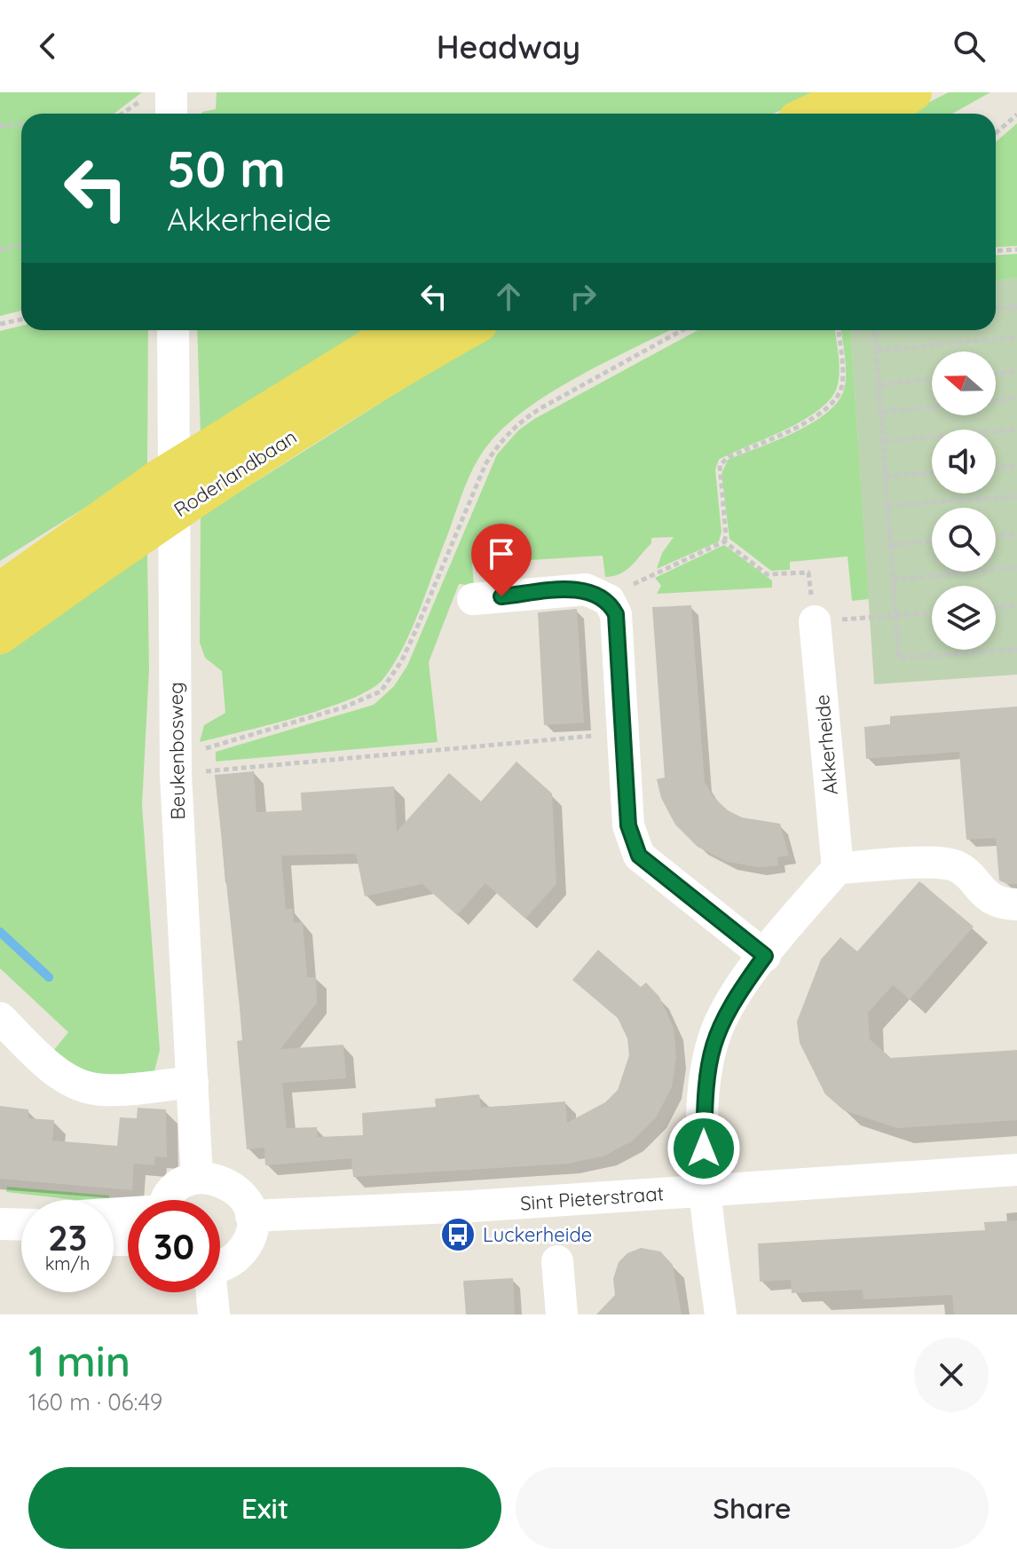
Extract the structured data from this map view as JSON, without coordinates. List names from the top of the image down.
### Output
{
  "streets": {
    "main road": ["Roderlandbaan"],
    "street": ["Akkerheide", "Beukenbosweg", "Sint Pieterstraat"]
  },
  "places": {
    "bus stop": ["Luckerheide"]
  },
  "north": "left",
  "page": {
    "header": "Headway",
    "turn": ["50 m", "Akkerheide"],
    "speed": "23 km/h",
    "limit": "30",
    "heading": ["1 min", "160 m · 06:49"],
    "buttons": ["Exit", "Share"]
  }
}
